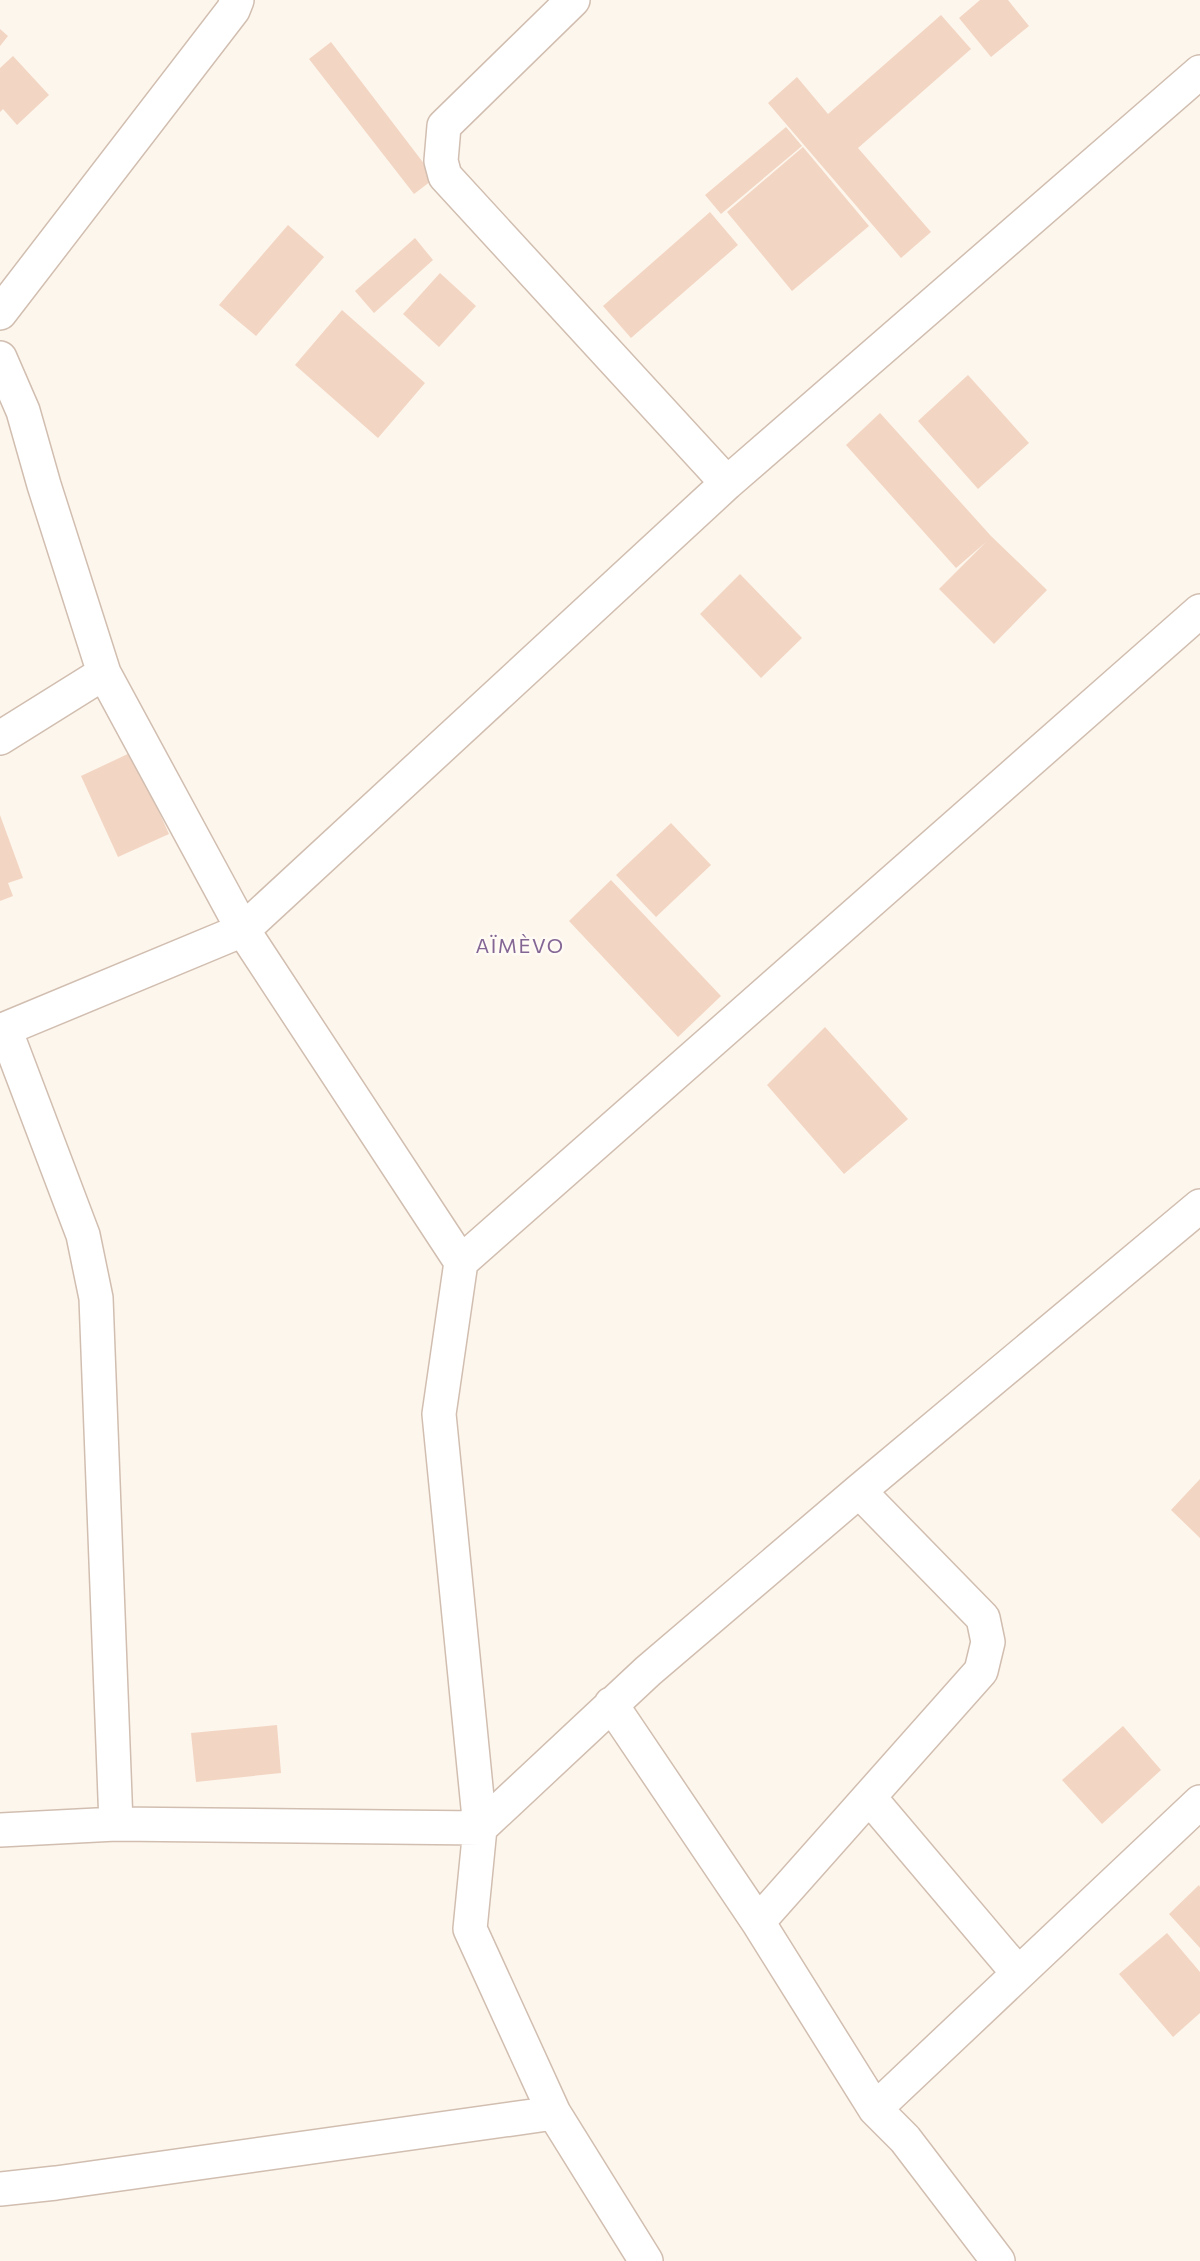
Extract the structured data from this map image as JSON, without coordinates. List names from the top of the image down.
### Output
{
  "districts": ["AÏMÈVO"]
}
